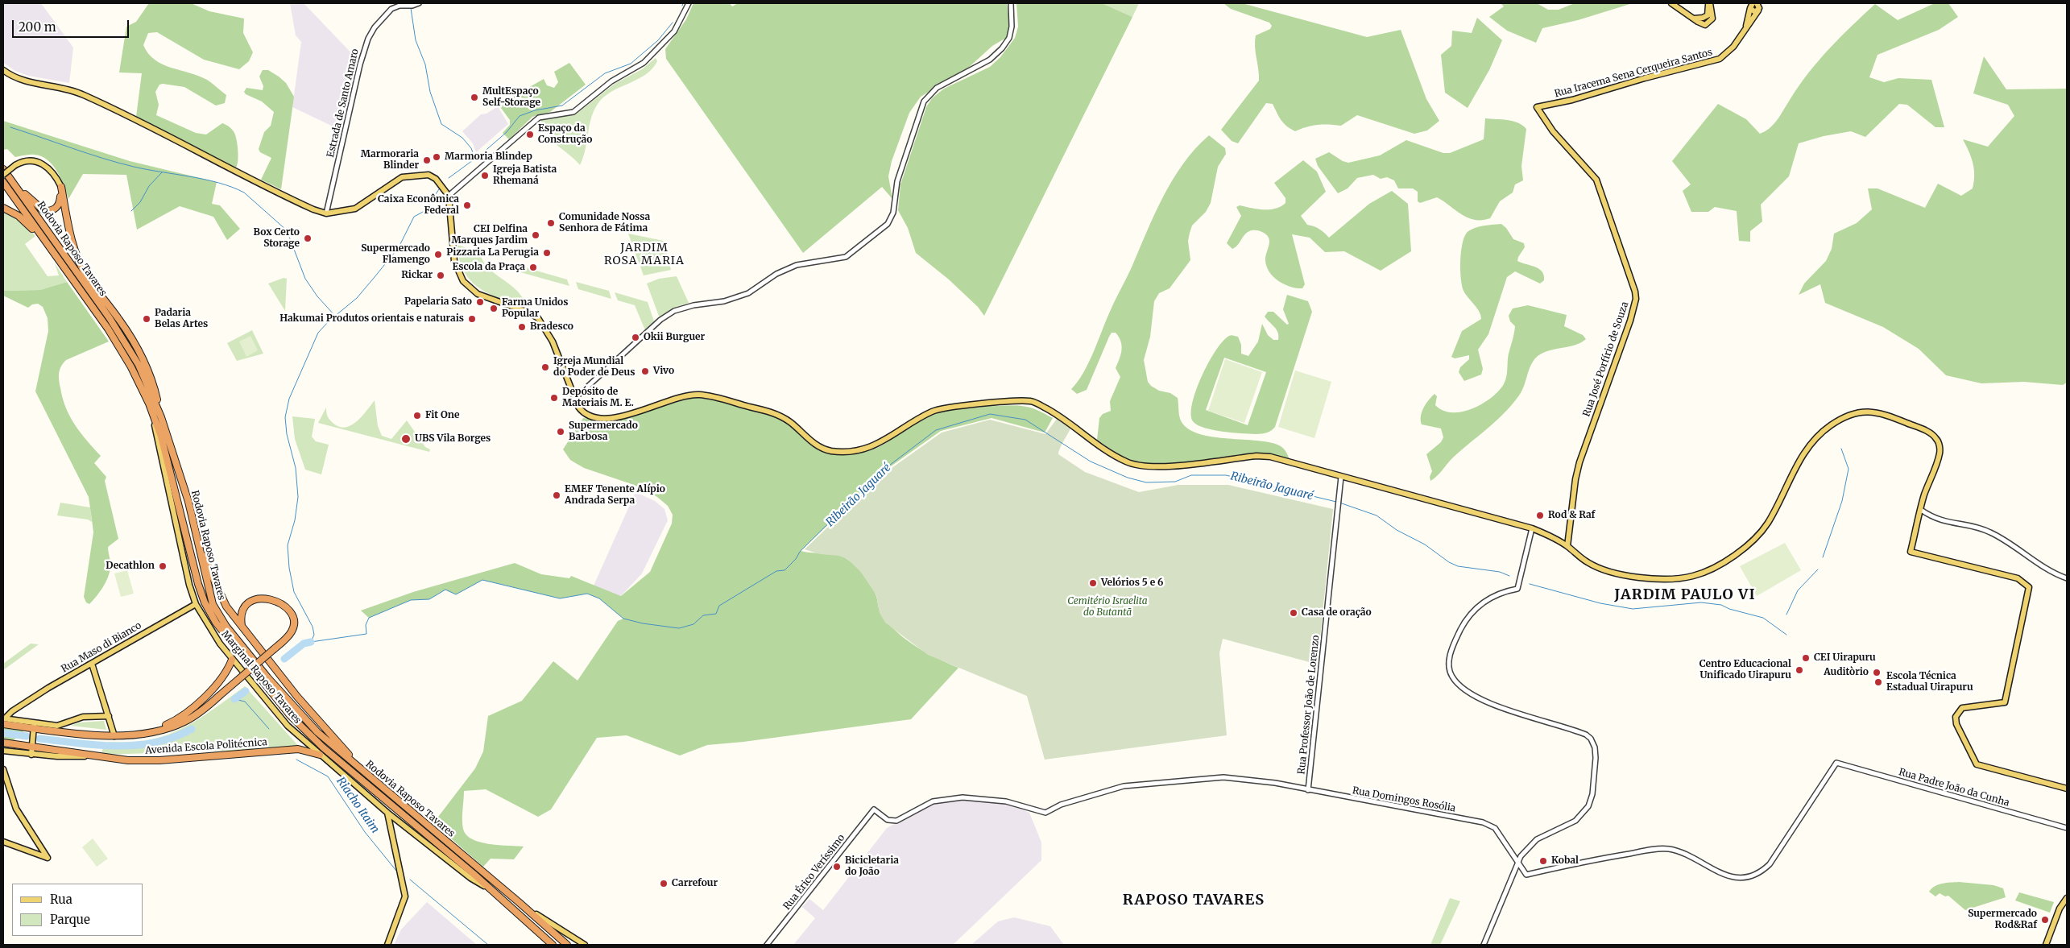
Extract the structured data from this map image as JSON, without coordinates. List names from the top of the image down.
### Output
{
  "streets": {
    "highway": ["Rodovia Raposo Tavares", "Avenida Escola Politécnica"],
    "main road": [
      "Rua Iracema Sena Cerqueira Santos",
      "Rua José Porfírio de Souza",
      "Rua Maso di Bianco",
      "Marginal Raposo Tavares"
    ],
    "street": [
      "Estrada de Santo Amaro",
      "Rua Professor João de Lorenzo",
      "Rua Padre João da Cunha",
      "Rua Domingos Rosólia",
      "Rua Érico Veríssimo"
    ]
  },
  "crossings": [
    ["Rua Iracema Sena Cerqueira Santos", "Rua José Porfírio de Souza"],
    ["Rodovia Raposo Tavares", "Marginal Raposo Tavares"],
    ["Rua Maso di Bianco", "Marginal Raposo Tavares"],
    ["Rua Maso di Bianco", "Avenida Escola Politécnica"],
    ["Marginal Raposo Tavares", "Avenida Escola Politécnica"],
    ["Rua Professor João de Lorenzo", "Rua Domingos Rosólia"],
    ["Rua Padre João da Cunha", "Rua Domingos Rosólia"],
    ["Rua Domingos Rosólia", "Rua Érico Veríssimo"]
  ],
  "districts": ["JARDIM ROSA MARIA", "JARDIM PAULO VI", "RAPOSO TAVARES"],
  "water": ["Ribeirão Jaguaré", "Riacho Itaim"],
  "parks": ["Cemitério Israelita do Butantã"],
  "places": [
    "MultEspaço Self-Storage",
    "Espaço da Construção",
    "Marmoria Blindep",
    "Marmoraria Blinder",
    "Igreja Batista Rhemaná",
    "Caixa Econômica Federal",
    "Comunidade Nossa Senhora de Fátima",
    "CEI Delfina Marques Jardim",
    "Box Certo Storage",
    "Pizzaria La Perugia",
    "Supermercado Flamengo",
    "Escola da Praça",
    "Rickar",
    "Papelaria Sato",
    "Farma Unidos Popular",
    "Padaria Belas Artes",
    "Hakumai Produtos orientais e naturais",
    "Bradesco",
    "Okii Burguer",
    "Igreja Mundial do Poder de Deus",
    "Vivo",
    "Depósito de Materiais M. E.",
    "Fit One",
    "Supermercado Barbosa",
    "UBS Vila Borges",
    "EMEF Tenente Alípio Andrada Serpa",
    "Rod & Raf",
    "Decathlon",
    "Velórios 5 e 6",
    "Casa de oração",
    "CEI Uirapuru",
    "Centro Educacional Unificado Uirapuru",
    "Auditòrio",
    "Escola Técnica Estadual Uirapuru",
    "Kobal",
    "Bicicletaria do João",
    "Carrefour",
    "Supermercado Rod&Raf"
  ],
  "legend": ["Rua", "Parque"],
  "scale_bar": "200 m"
}
